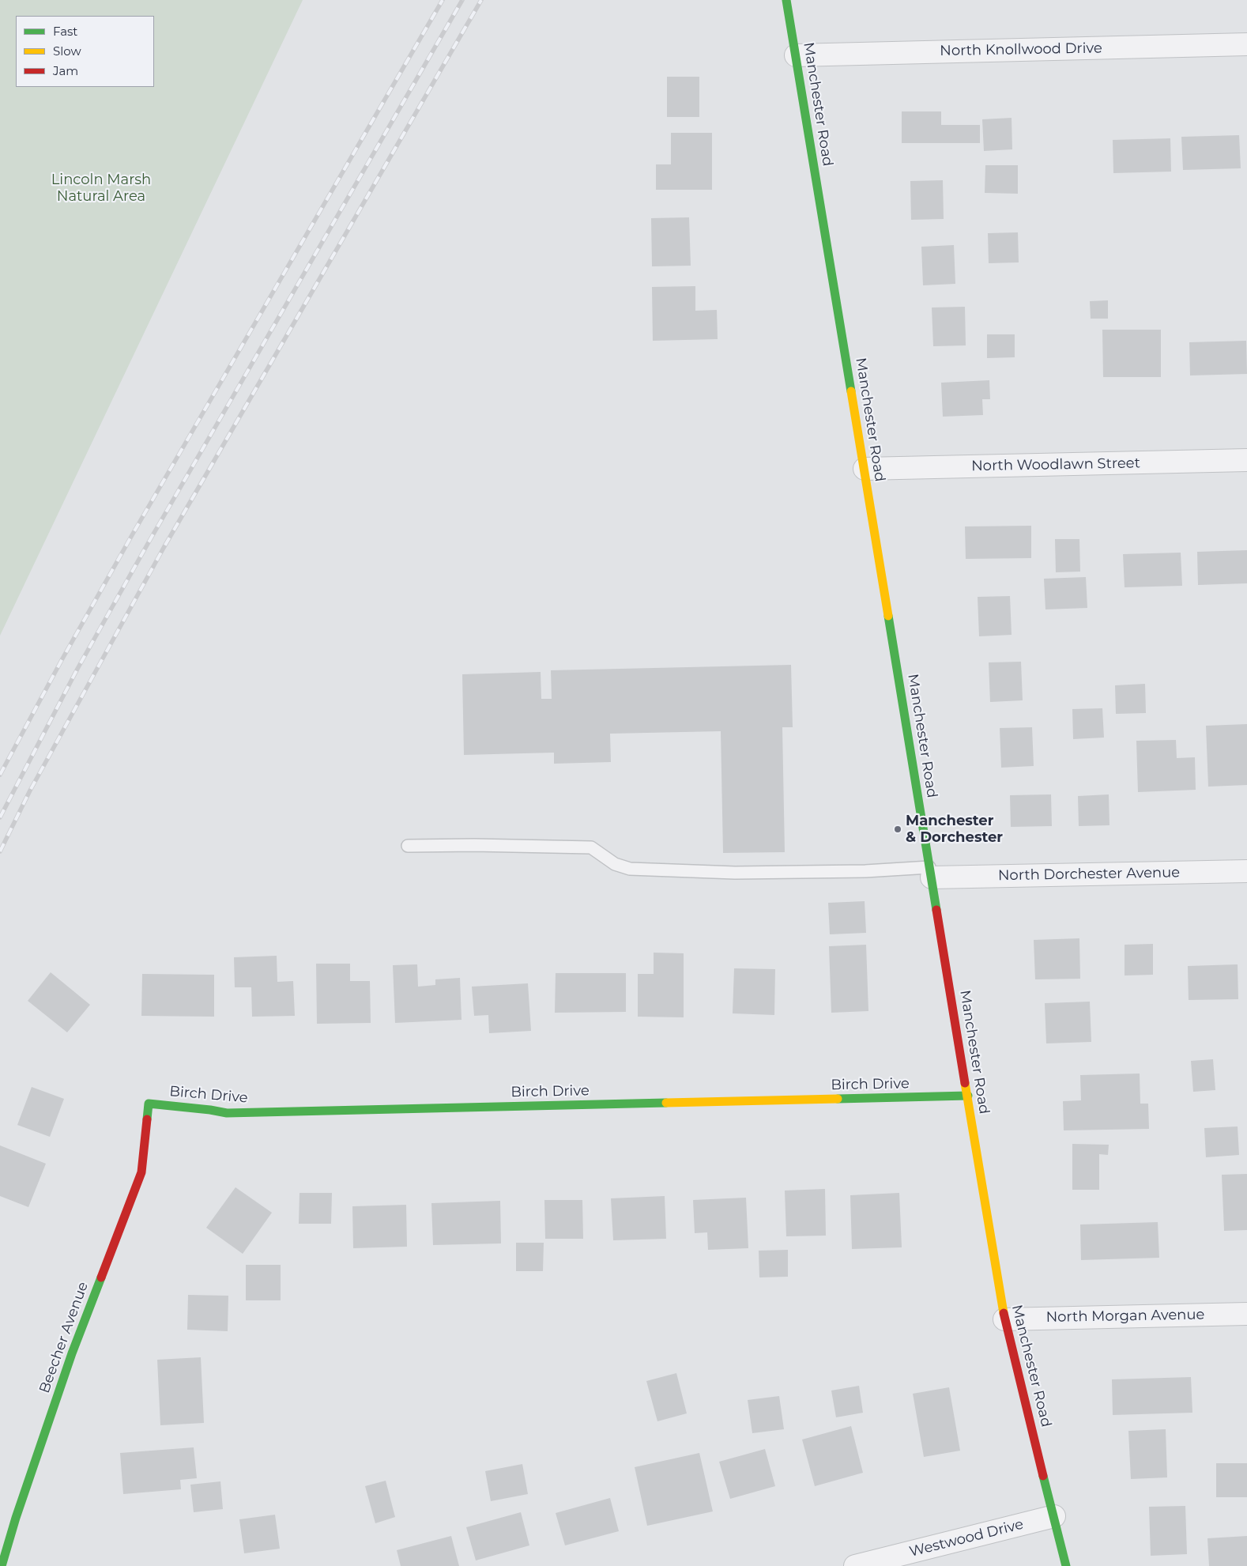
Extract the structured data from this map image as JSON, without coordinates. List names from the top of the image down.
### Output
{
  "streets": {
    "street": [
      "North Knollwood Drive",
      "Manchester Road",
      "North Woodlawn Street",
      "North Dorchester Avenue",
      "Birch Drive",
      "North Morgan Avenue",
      "Beecher Avenue",
      "Westwood Drive"
    ]
  },
  "crossings": [
    ["North Knollwood Drive", "Manchester Road"],
    ["Manchester Road", "North Woodlawn Street"],
    ["Manchester Road", "North Dorchester Avenue"],
    ["Manchester Road", "Birch Drive"],
    ["Manchester Road", "North Morgan Avenue"],
    ["Manchester Road", "Westwood Drive"],
    ["Birch Drive", "Beecher Avenue"]
  ],
  "parks": ["Lincoln Marsh Natural Area"],
  "places": ["Manchester & Dorchester"],
  "legend": ["Fast", "Slow", "Jam"]
}
